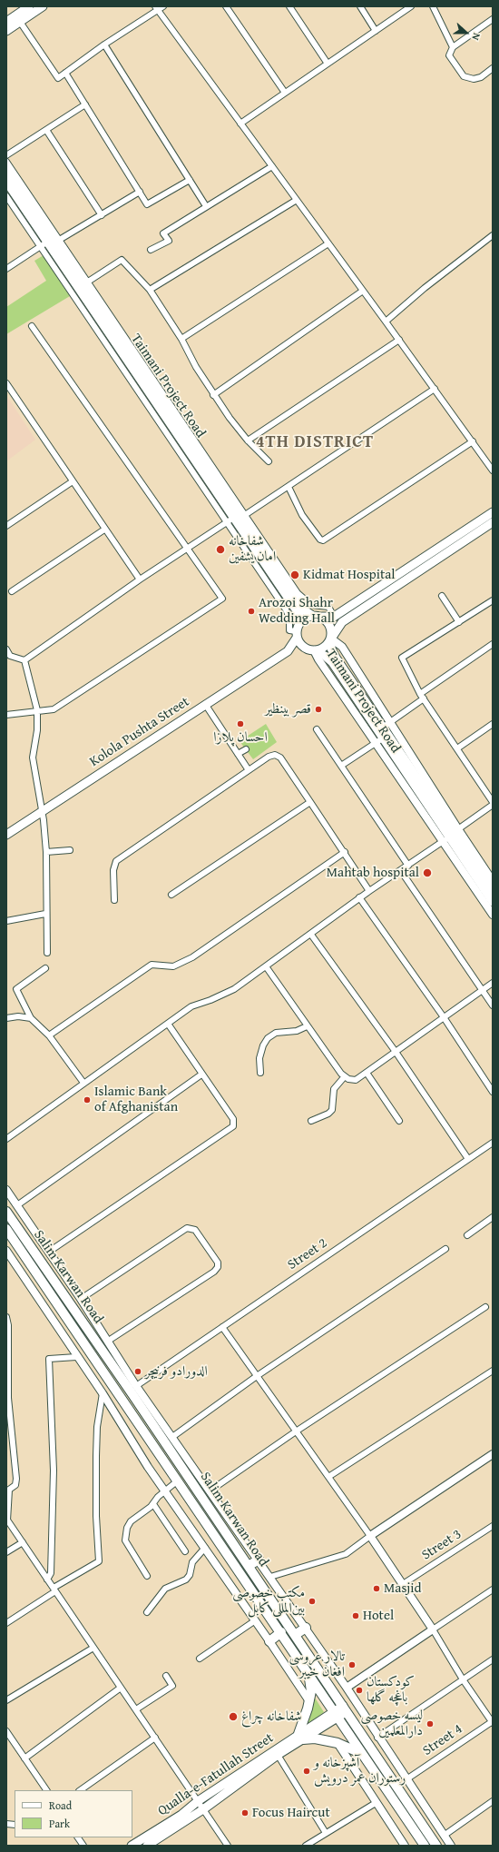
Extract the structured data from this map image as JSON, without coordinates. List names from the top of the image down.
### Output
{
  "streets": {
    "main road": [
      "Taimani Project Road",
      "Kolola Pushta Street",
      "Salim Karwan Road",
      "Qualla-e-Fatullah Street"
    ],
    "street": ["Street 2", "Street 3", "Street 4"]
  },
  "crossings": [
    ["Street 2", "Salim Karwan Road"],
    ["Salim Karwan Road", "Qualla-e-Fatullah Street"]
  ],
  "districts": ["4TH DISTRICT"],
  "places": [
    "شفاخانه امان یشفین",
    "Kidmat Hospital",
    "Arozoi Shahr Wedding Hall",
    "قصر بینظیر",
    "احسان پلازا",
    "Mahtab hospital",
    "Islamic Bank of Afghanistan",
    "الدورادو فرنیچر",
    "Masjid",
    "مکتب خصوصی بین‌المللی کابل",
    "Hotel",
    "تالار عروسی افغان خیبر",
    "کودکستان باغچه گلها",
    "شفاخانه چراغ",
    "لیسه خصوصی دارالمعلمین",
    "آشپزخانه و رستوران عمر درویش",
    "Focus Haircut"
  ],
  "legend": ["Road", "Park"],
  "north": "right"
}
